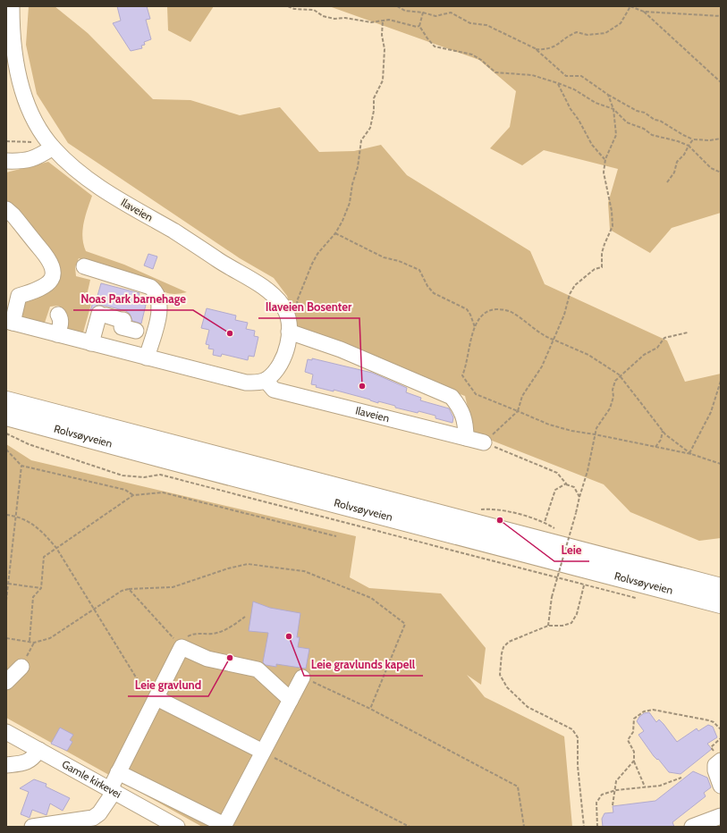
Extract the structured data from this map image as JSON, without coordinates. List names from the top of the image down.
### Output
{
  "streets": {
    "main road": ["Rolvsøyveien"],
    "street": ["Ilaveien", "Gamle kirkevei"]
  },
  "places": [
    "Noas Park barnehage",
    "Ilaveien Bosenter",
    "Leie",
    "Leie gravlunds kapell",
    "Leie gravlund"
  ]
}
